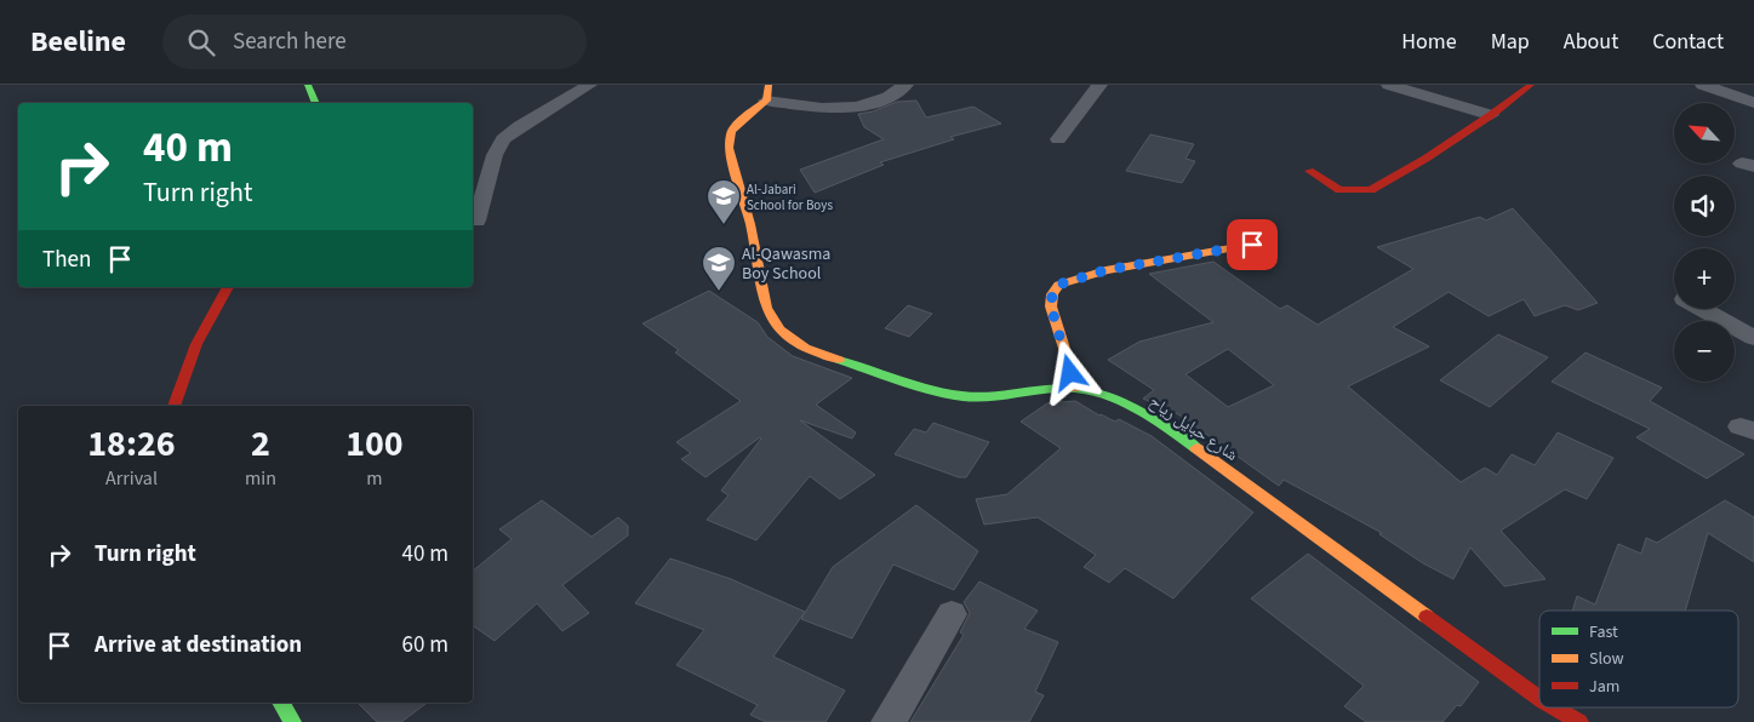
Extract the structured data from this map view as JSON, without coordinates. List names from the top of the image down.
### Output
{
  "streets": {
    "street": ["شارع حبايل رياح"]
  },
  "places": {
    "school or university": ["Al-Jabari School for Boys", "Al-Qawasma Boy School"]
  },
  "legend": ["Fast", "Slow", "Jam"],
  "north": "top left",
  "page": {
    "header": "Beeline",
    "search": "Search here",
    "nav": [
      "Home",
      "Map",
      "About",
      "Contact"
    ],
    "map_buttons": ["+", "−"],
    "turn": ["40 m", "Turn right"],
    "then": "Then",
    "eta": [
      "18:26",
      "Arrival",
      "2",
      "min",
      "100",
      "m"
    ],
    "list": [
      {
        "name": "Turn right",
        "value": "40 m"
      },
      {
        "name": "Arrive at destination",
        "value": "60 m"
      }
    ]
  }
}
